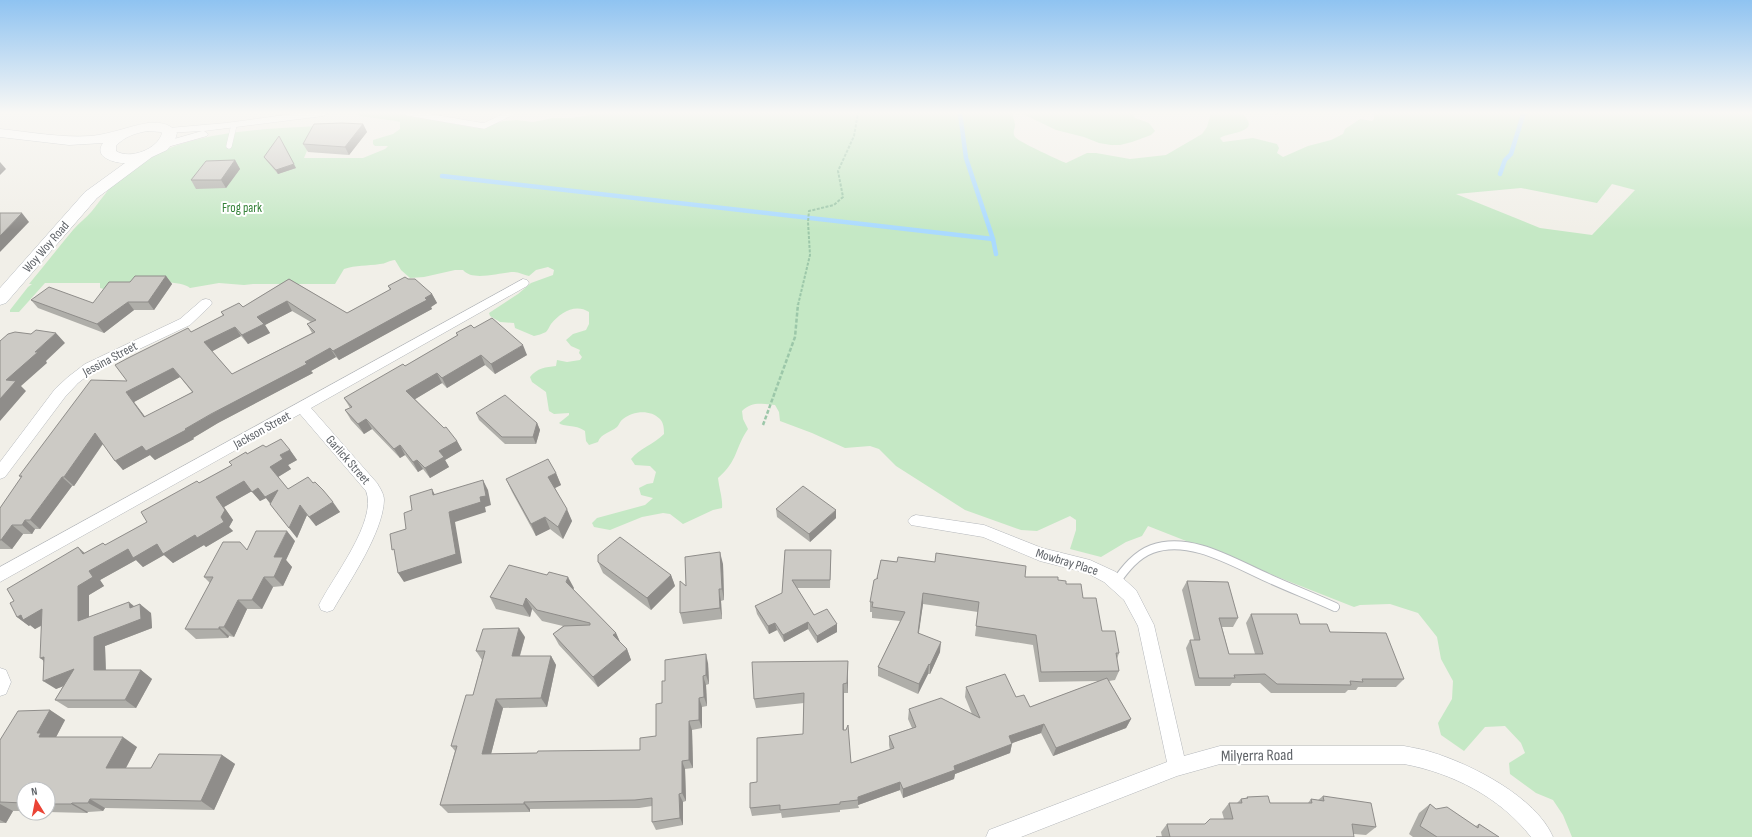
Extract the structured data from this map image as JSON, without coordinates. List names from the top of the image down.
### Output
{
  "streets": {
    "main road": ["Woy Woy Road"],
    "street": [
      "Jessina Street",
      "Jackson Street",
      "Garlick Street",
      "Mowbray Place",
      "Milyerra Road"
    ]
  },
  "crossings": [
    ["Jackson Street", "Garlick Street"],
    ["Mowbray Place", "Milyerra Road"]
  ],
  "parks": ["Frog park"],
  "north": "top"
}
